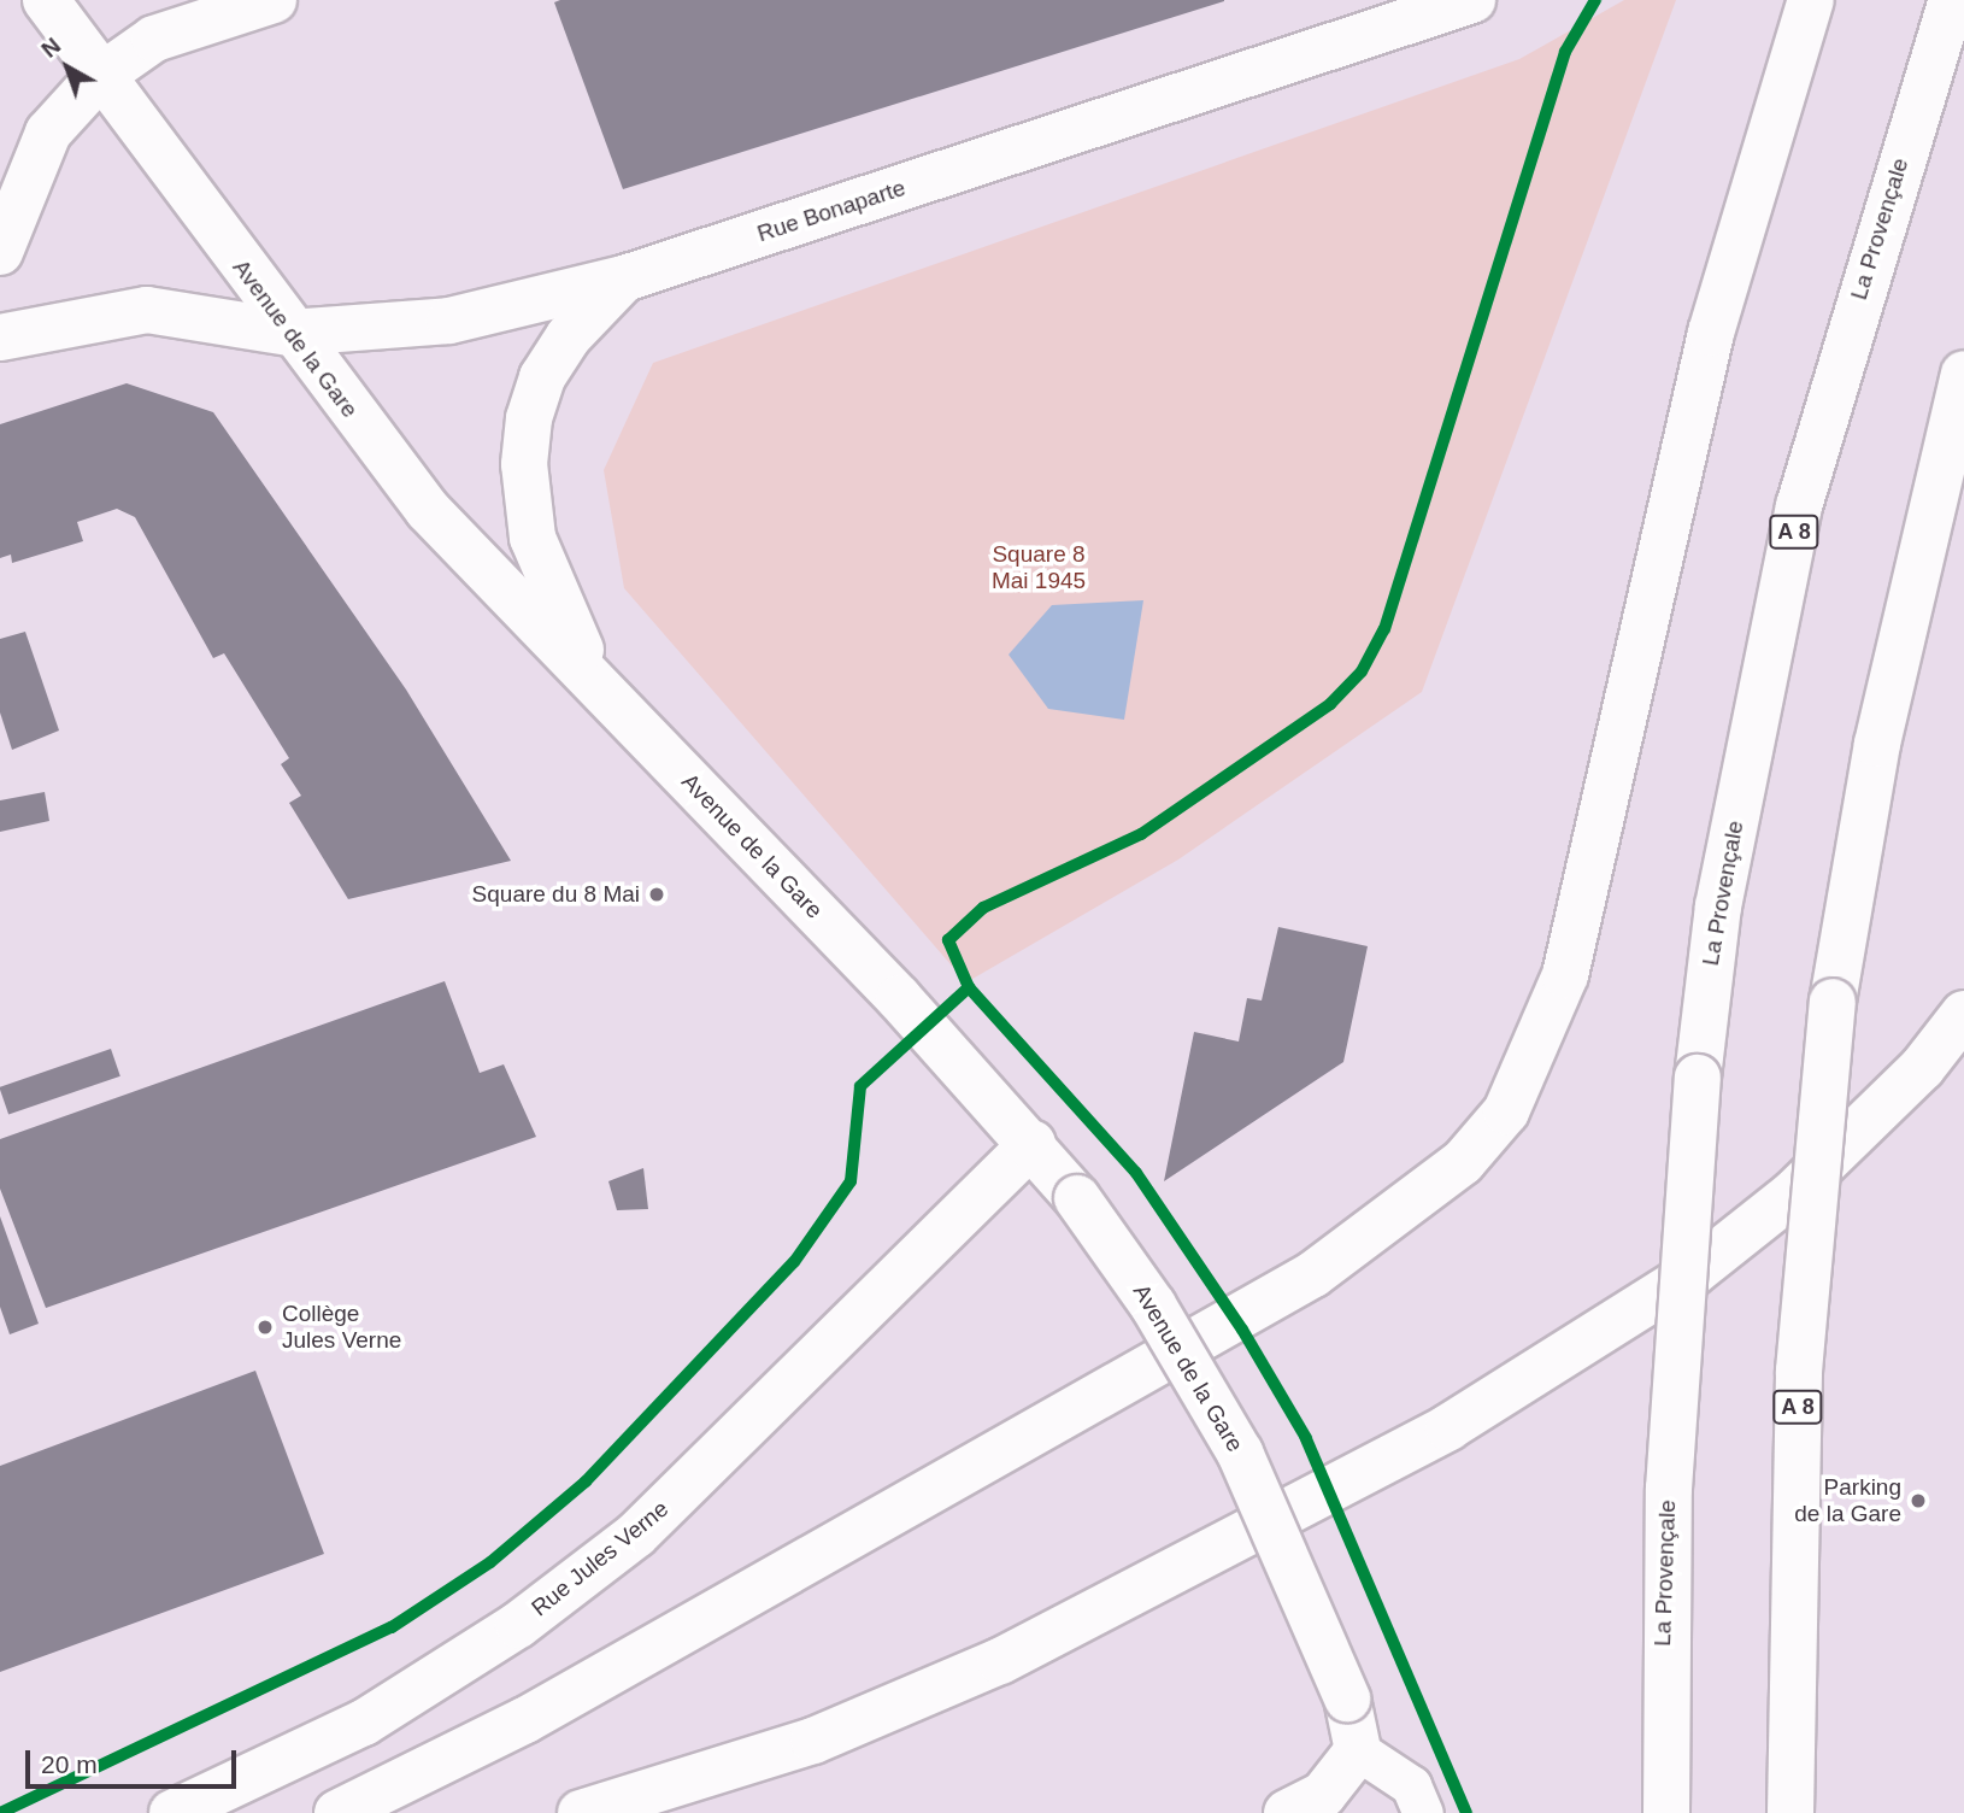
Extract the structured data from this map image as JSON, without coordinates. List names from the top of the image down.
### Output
{
  "streets": {
    "main road": [
      "Rue Bonaparte",
      "La Provençale",
      "Avenue de la Gare",
      "A 8",
      "Rue Jules Verne"
    ]
  },
  "crossings": [
    ["Rue Bonaparte", "Avenue de la Gare"],
    ["Avenue de la Gare", "Rue Jules Verne"]
  ],
  "parks": ["Square 8 Mai 1945"],
  "places": ["Square du 8 Mai", "Collège Jules Verne", "Parking de la Gare"],
  "scale_bar": "20 m",
  "north": "top left"
}
